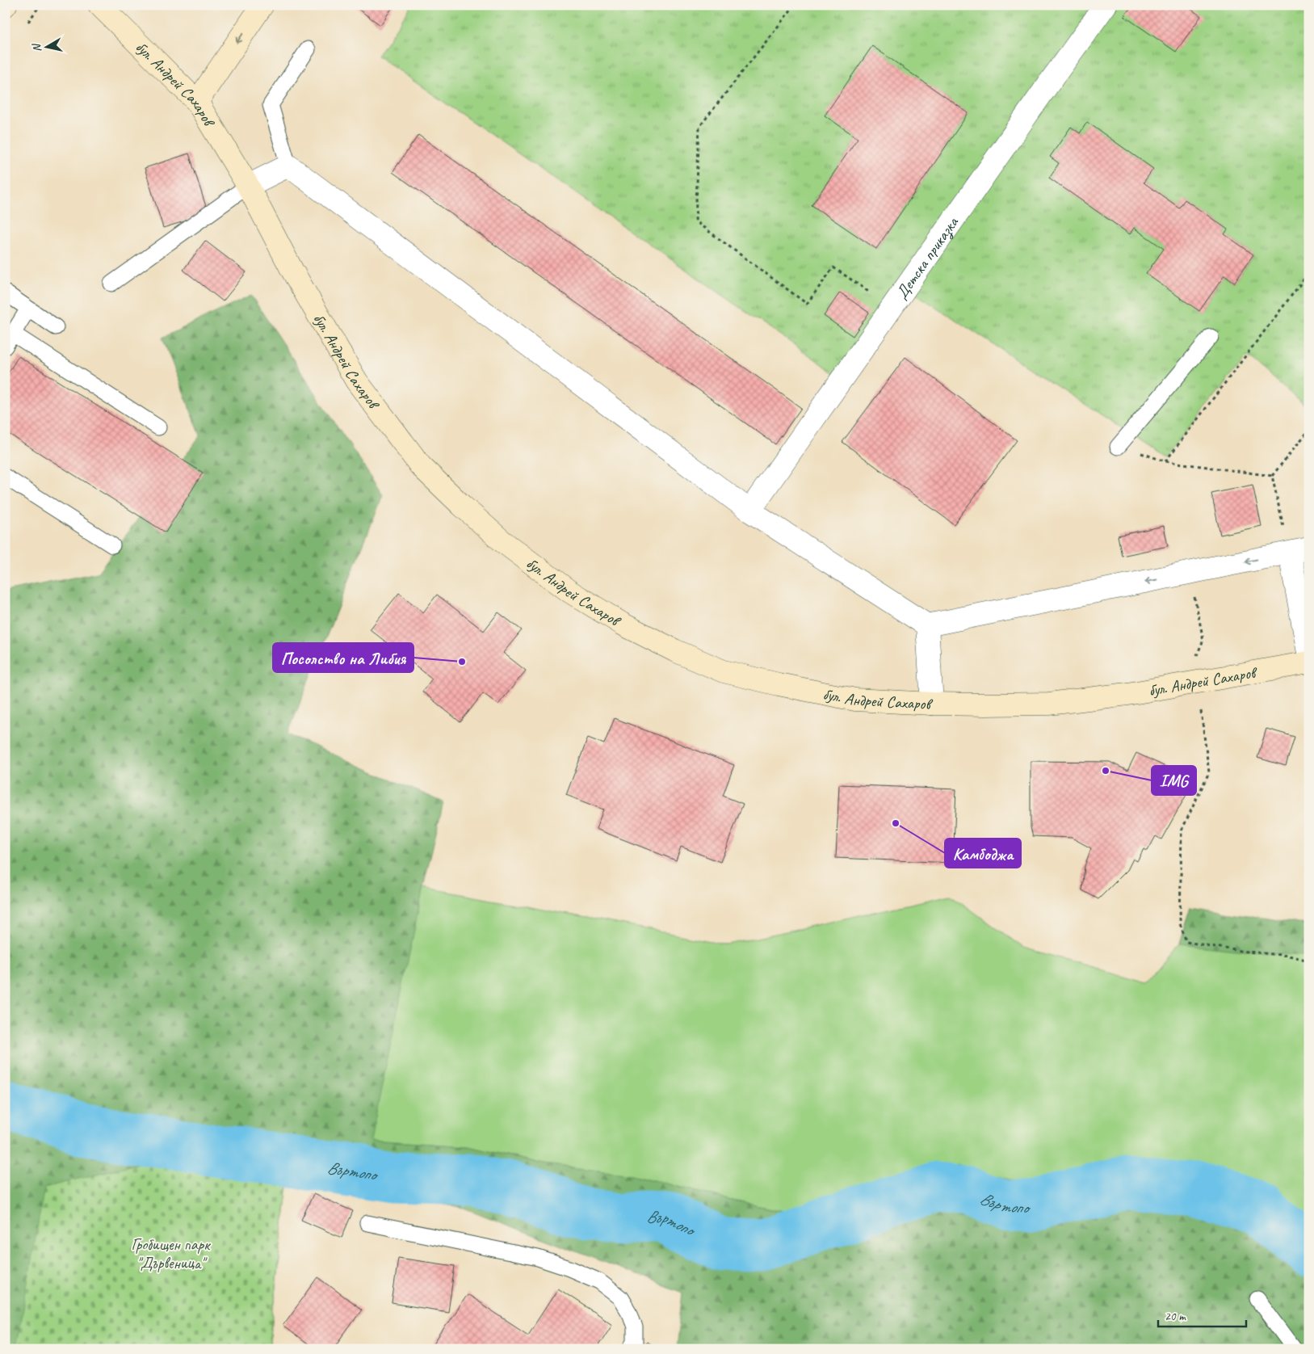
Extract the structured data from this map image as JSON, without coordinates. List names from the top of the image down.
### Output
{
  "streets": {
    "street": ["бул. Андрей Сахаров", "Детска приказка"]
  },
  "water": ["Въртопо"],
  "parks": ["Гробищен парк \"Дървеница\""],
  "places": ["Посолство на Либия", "IMG", "Камбоджа"],
  "scale_bar": "20 m",
  "north": "left"
}
